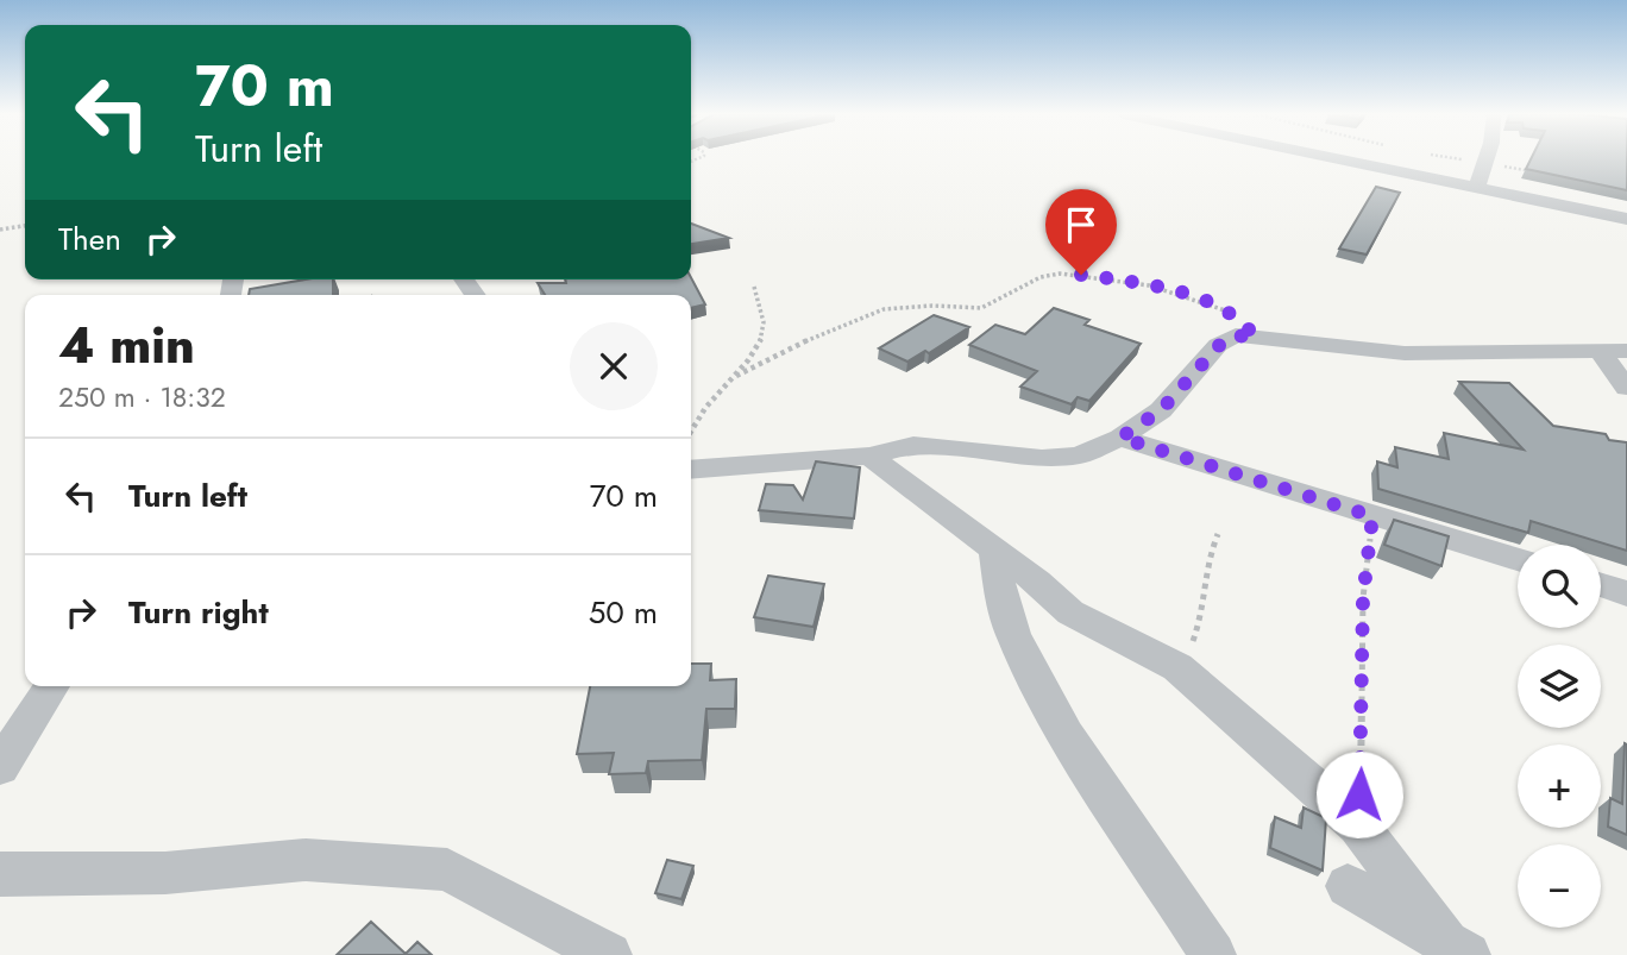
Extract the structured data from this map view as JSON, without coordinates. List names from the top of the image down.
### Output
{
  "page": {
    "turn": ["70 m", "Turn left"],
    "then": "Then",
    "heading": ["4 min", "250 m · 18:32"],
    "list": [
      {
        "name": "Turn left",
        "value": "70 m"
      },
      {
        "name": "Turn right",
        "value": "50 m"
      }
    ],
    "map_buttons": ["+", "−"]
  }
}
